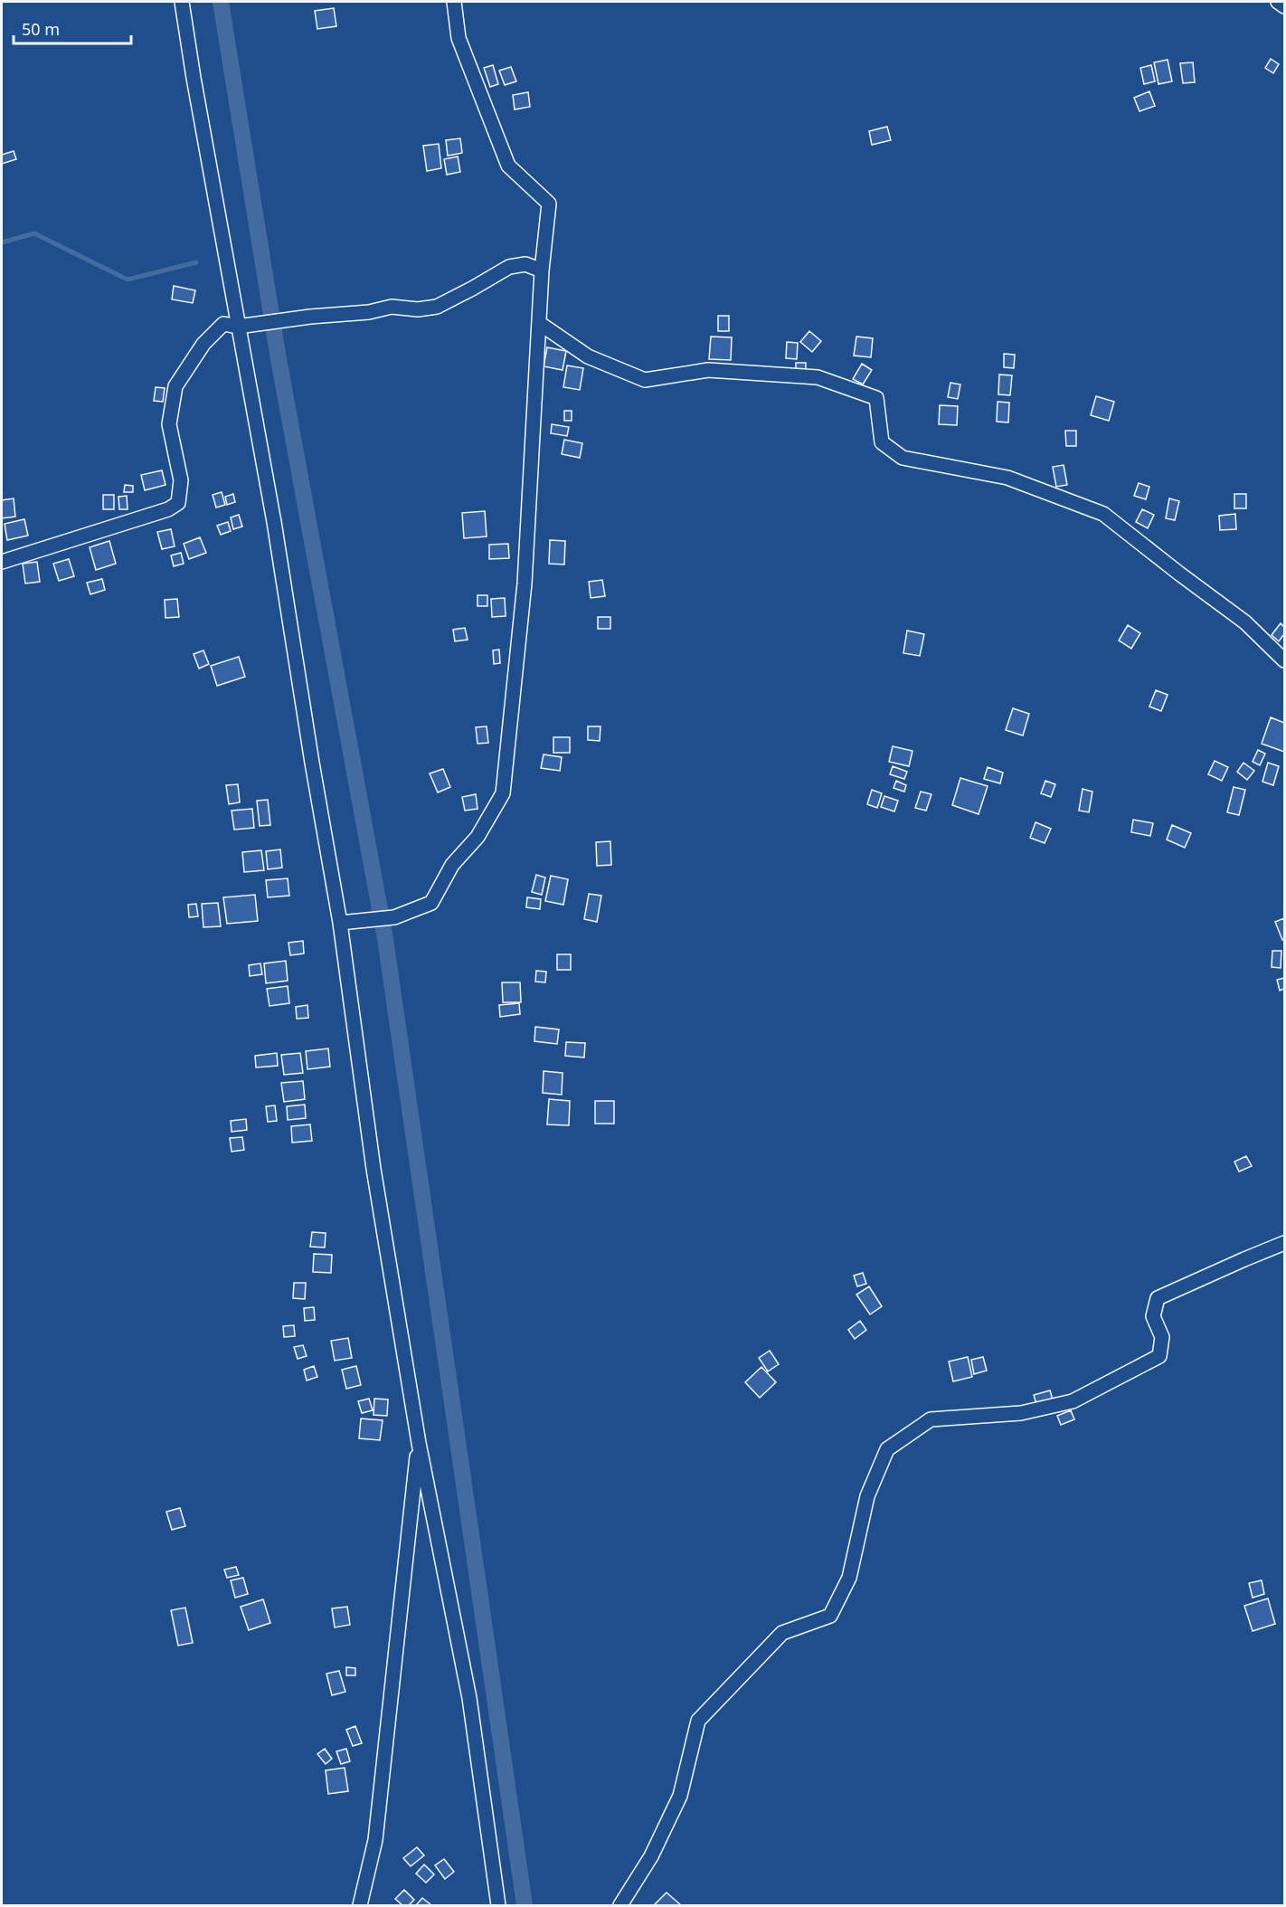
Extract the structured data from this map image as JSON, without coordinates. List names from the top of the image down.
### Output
{
  "scale_bar": "50 m"
}
